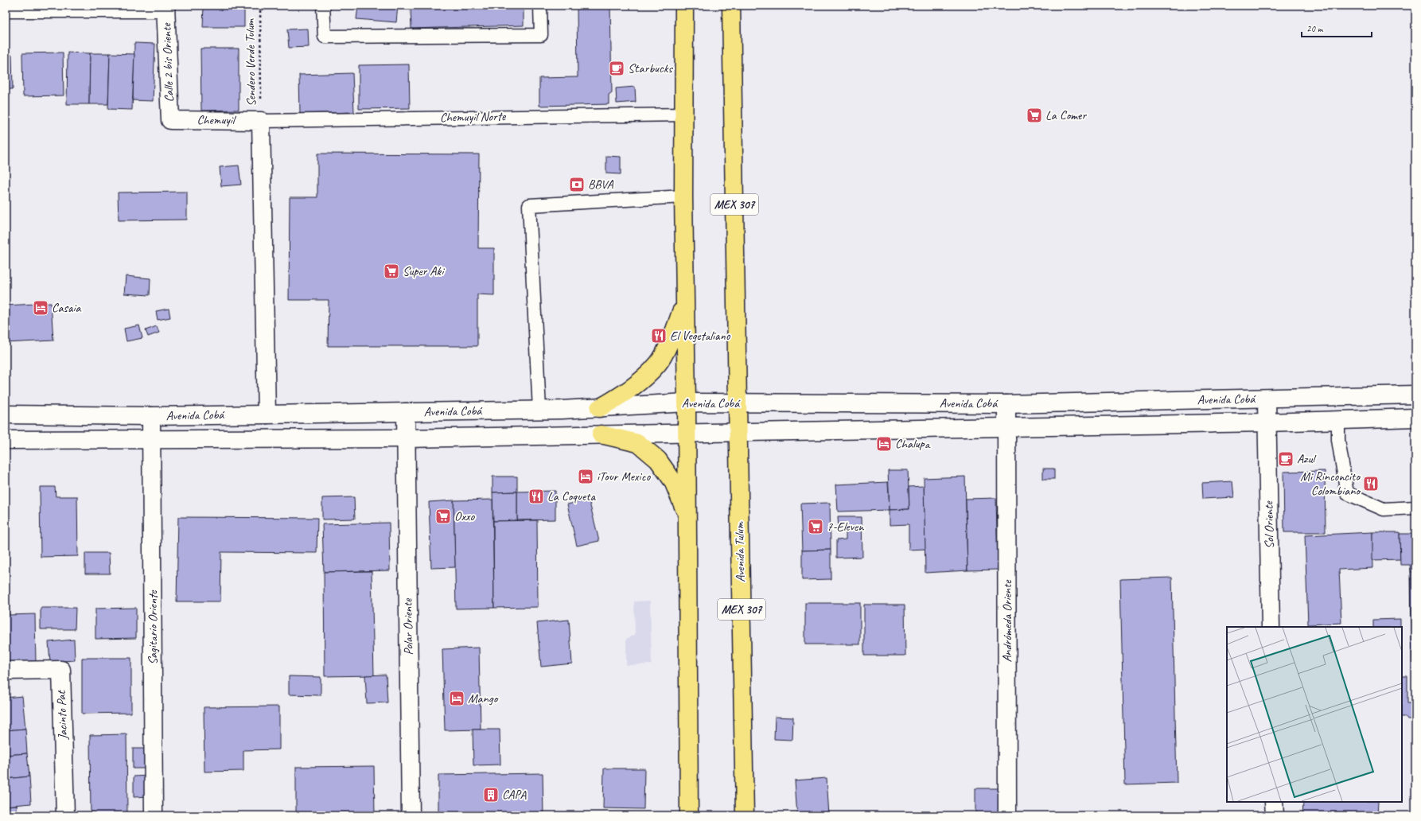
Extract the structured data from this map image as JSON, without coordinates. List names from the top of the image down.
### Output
{
  "streets": {
    "main road": [
      "Calle 2 bis Oriente",
      "Chemuyil",
      "MEX 307",
      "Avenida Cobá",
      "Sol Oriente",
      "Avenida Tulum",
      "Andrómeda Oriente",
      "Polar Oriente",
      "Sagitario Oriente",
      "Jacinto Pat"
    ],
    "lane": ["Chemuyil Norte"],
    "path": ["Sendero Verde Tulum"]
  },
  "crossings": [
    ["Calle 2 bis Oriente", "Chemuyil"],
    ["Sendero Verde Tulum", "Chemuyil Norte"],
    ["Sendero Verde Tulum", "Chemuyil"],
    ["Chemuyil Norte", "Chemuyil"],
    ["MEX 307", "Avenida Cobá"],
    ["MEX 307", "Avenida Tulum"],
    ["Avenida Cobá", "Sol Oriente"],
    ["Avenida Cobá", "Avenida Tulum"],
    ["Avenida Cobá", "Andrómeda Oriente"],
    ["Avenida Cobá", "Polar Oriente"],
    ["Avenida Cobá", "Sagitario Oriente"]
  ],
  "places": {
    "cafe": ["Starbucks", "Azul"],
    "supermarket": [
      "La Comer",
      "Super Aki",
      "Oxxo",
      "7-Eleven"
    ],
    "bank": ["BBVA"],
    "hotel": [
      "Casaia",
      "Chalupa",
      "iTour Mexico",
      "Mango"
    ],
    "restaurant": ["El Vegetaliano", "Mi Rinconcito Colombiano", "La Coqueta"],
    "building": ["CAPA"]
  },
  "scale_bar": "20 m"
}
